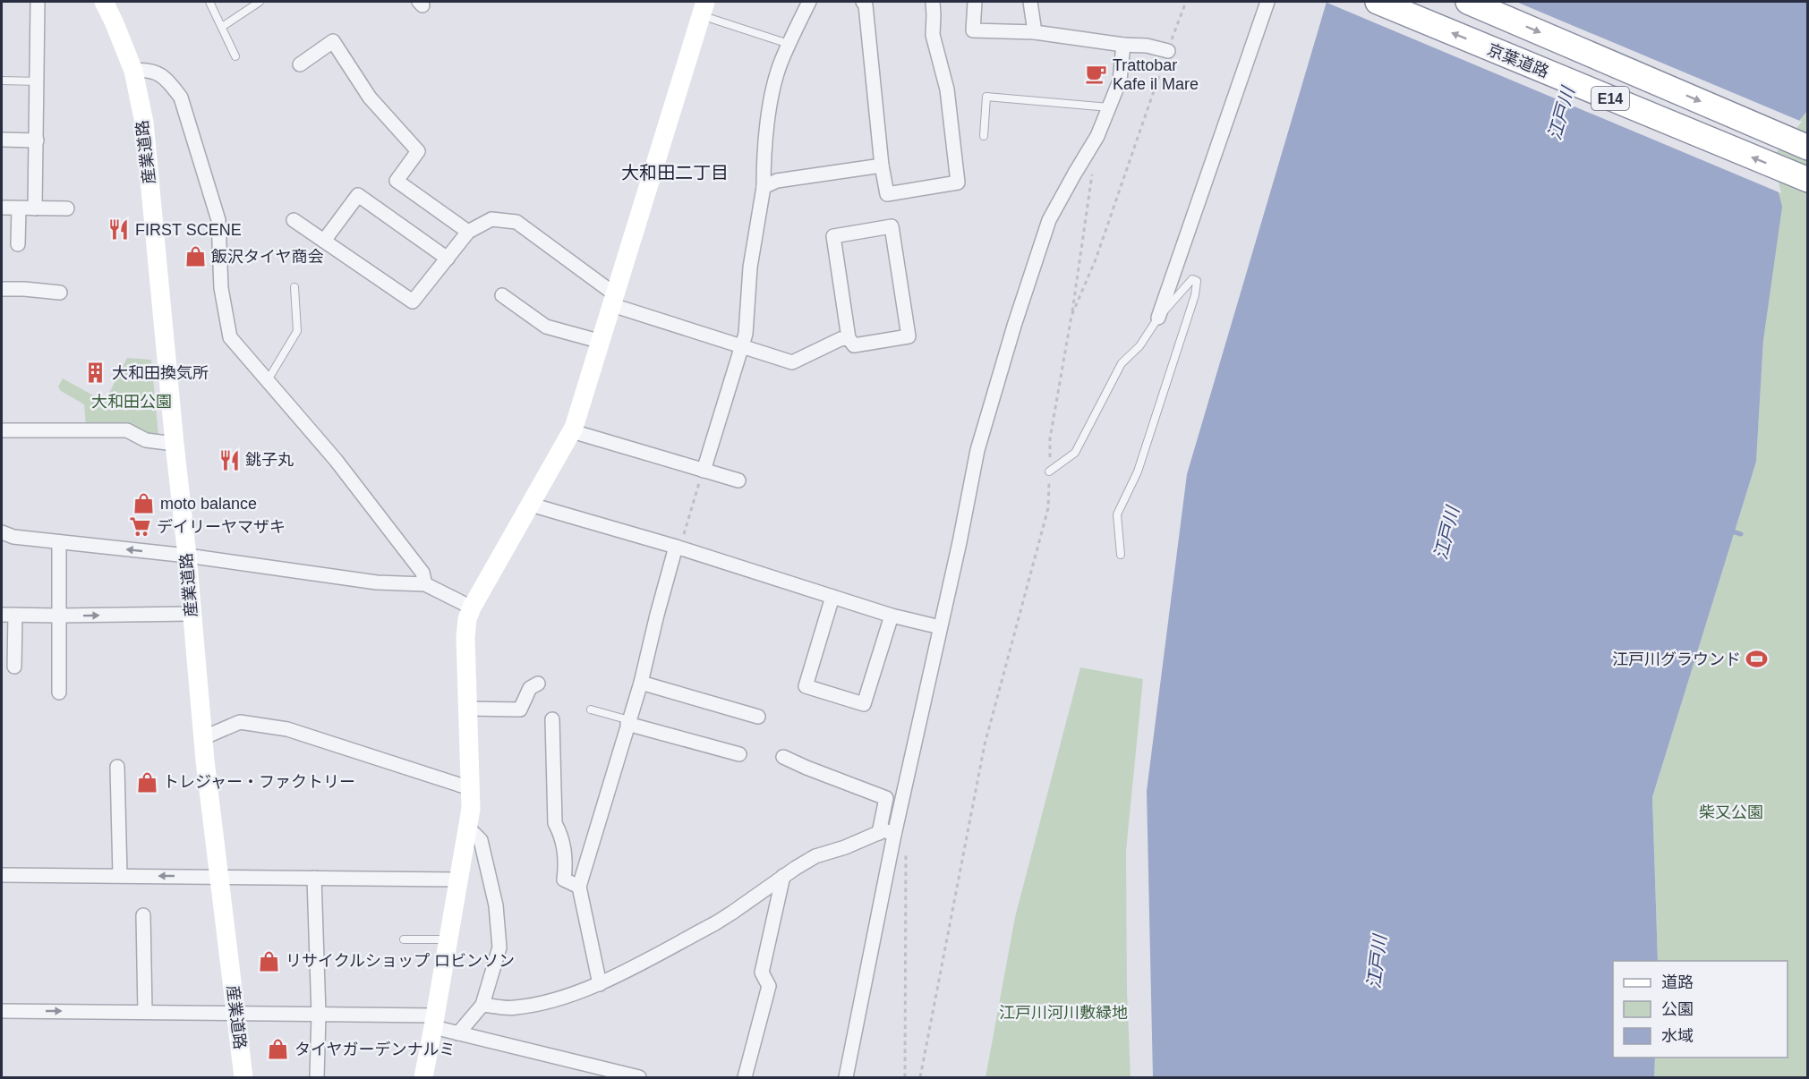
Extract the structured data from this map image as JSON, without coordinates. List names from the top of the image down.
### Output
{
  "streets": {
    "highway": ["京葉道路", "E14"],
    "street": ["産業道路"]
  },
  "districts": ["大和田二丁目"],
  "water": ["江戸川"],
  "parks": ["大和田公園", "柴又公園", "江戸川河川敷緑地"],
  "places": {
    "cafe": ["Trattobar Kafe il Mare"],
    "restaurant": ["FIRST SCENE", "銚子丸"],
    "shop": [
      "飯沢タイヤ商会",
      "moto balance",
      "トレジャー・ファクトリー",
      "リサイクルショップ ロビンソン",
      "タイヤガーデンナルミ"
    ],
    "building": ["大和田換気所"],
    "supermarket": ["デイリーヤマザキ"],
    "sports": ["江戸川グラウンド"]
  },
  "legend": ["道路", "公園", "水域"]
}
